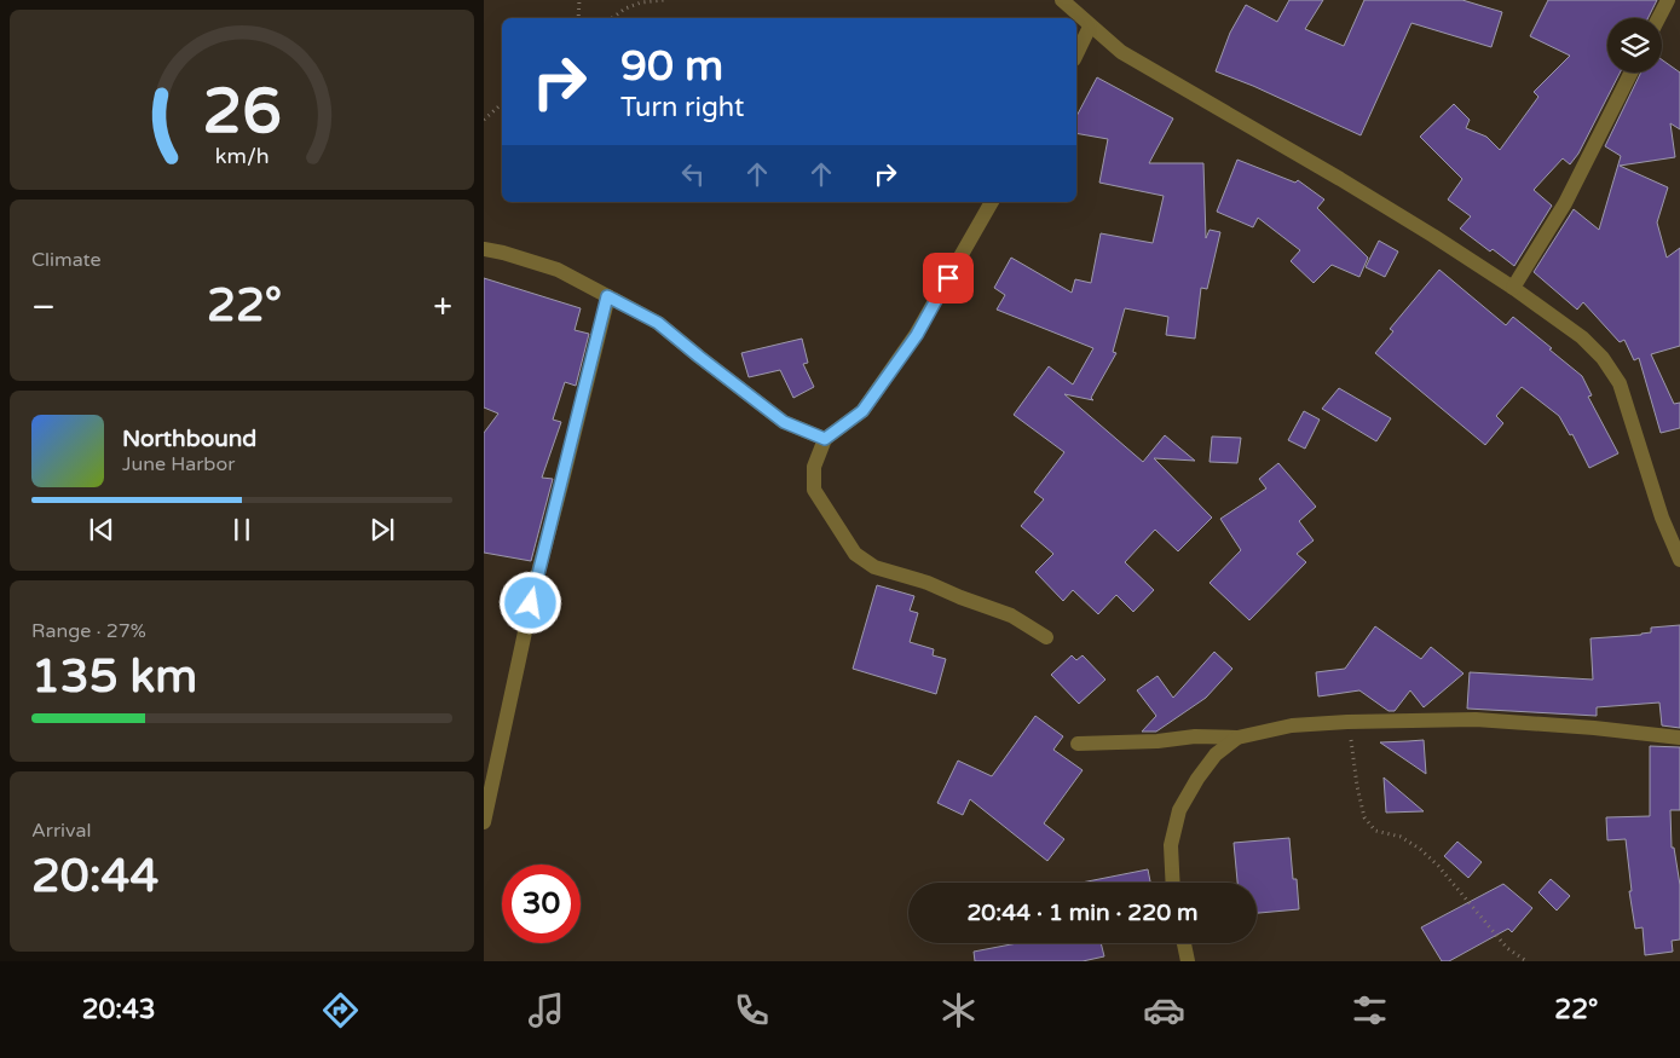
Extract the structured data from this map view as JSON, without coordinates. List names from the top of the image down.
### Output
{
  "page": {
    "turn": ["90 m", "Turn right"],
    "tile": [
      "Climate",
      ["Range · 27%", "135 km"],
      ["Arrival", "20:44"]
    ],
    "heat": ["−", "22°", "+"],
    "song": ["Northbound", "June Harbor"],
    "limit": "30",
    "trip": "20:44 · 1 min · 220 m",
    "tabs": ["20:43", "22°"],
    "gauge": ["26", "km/h"]
  }
}
